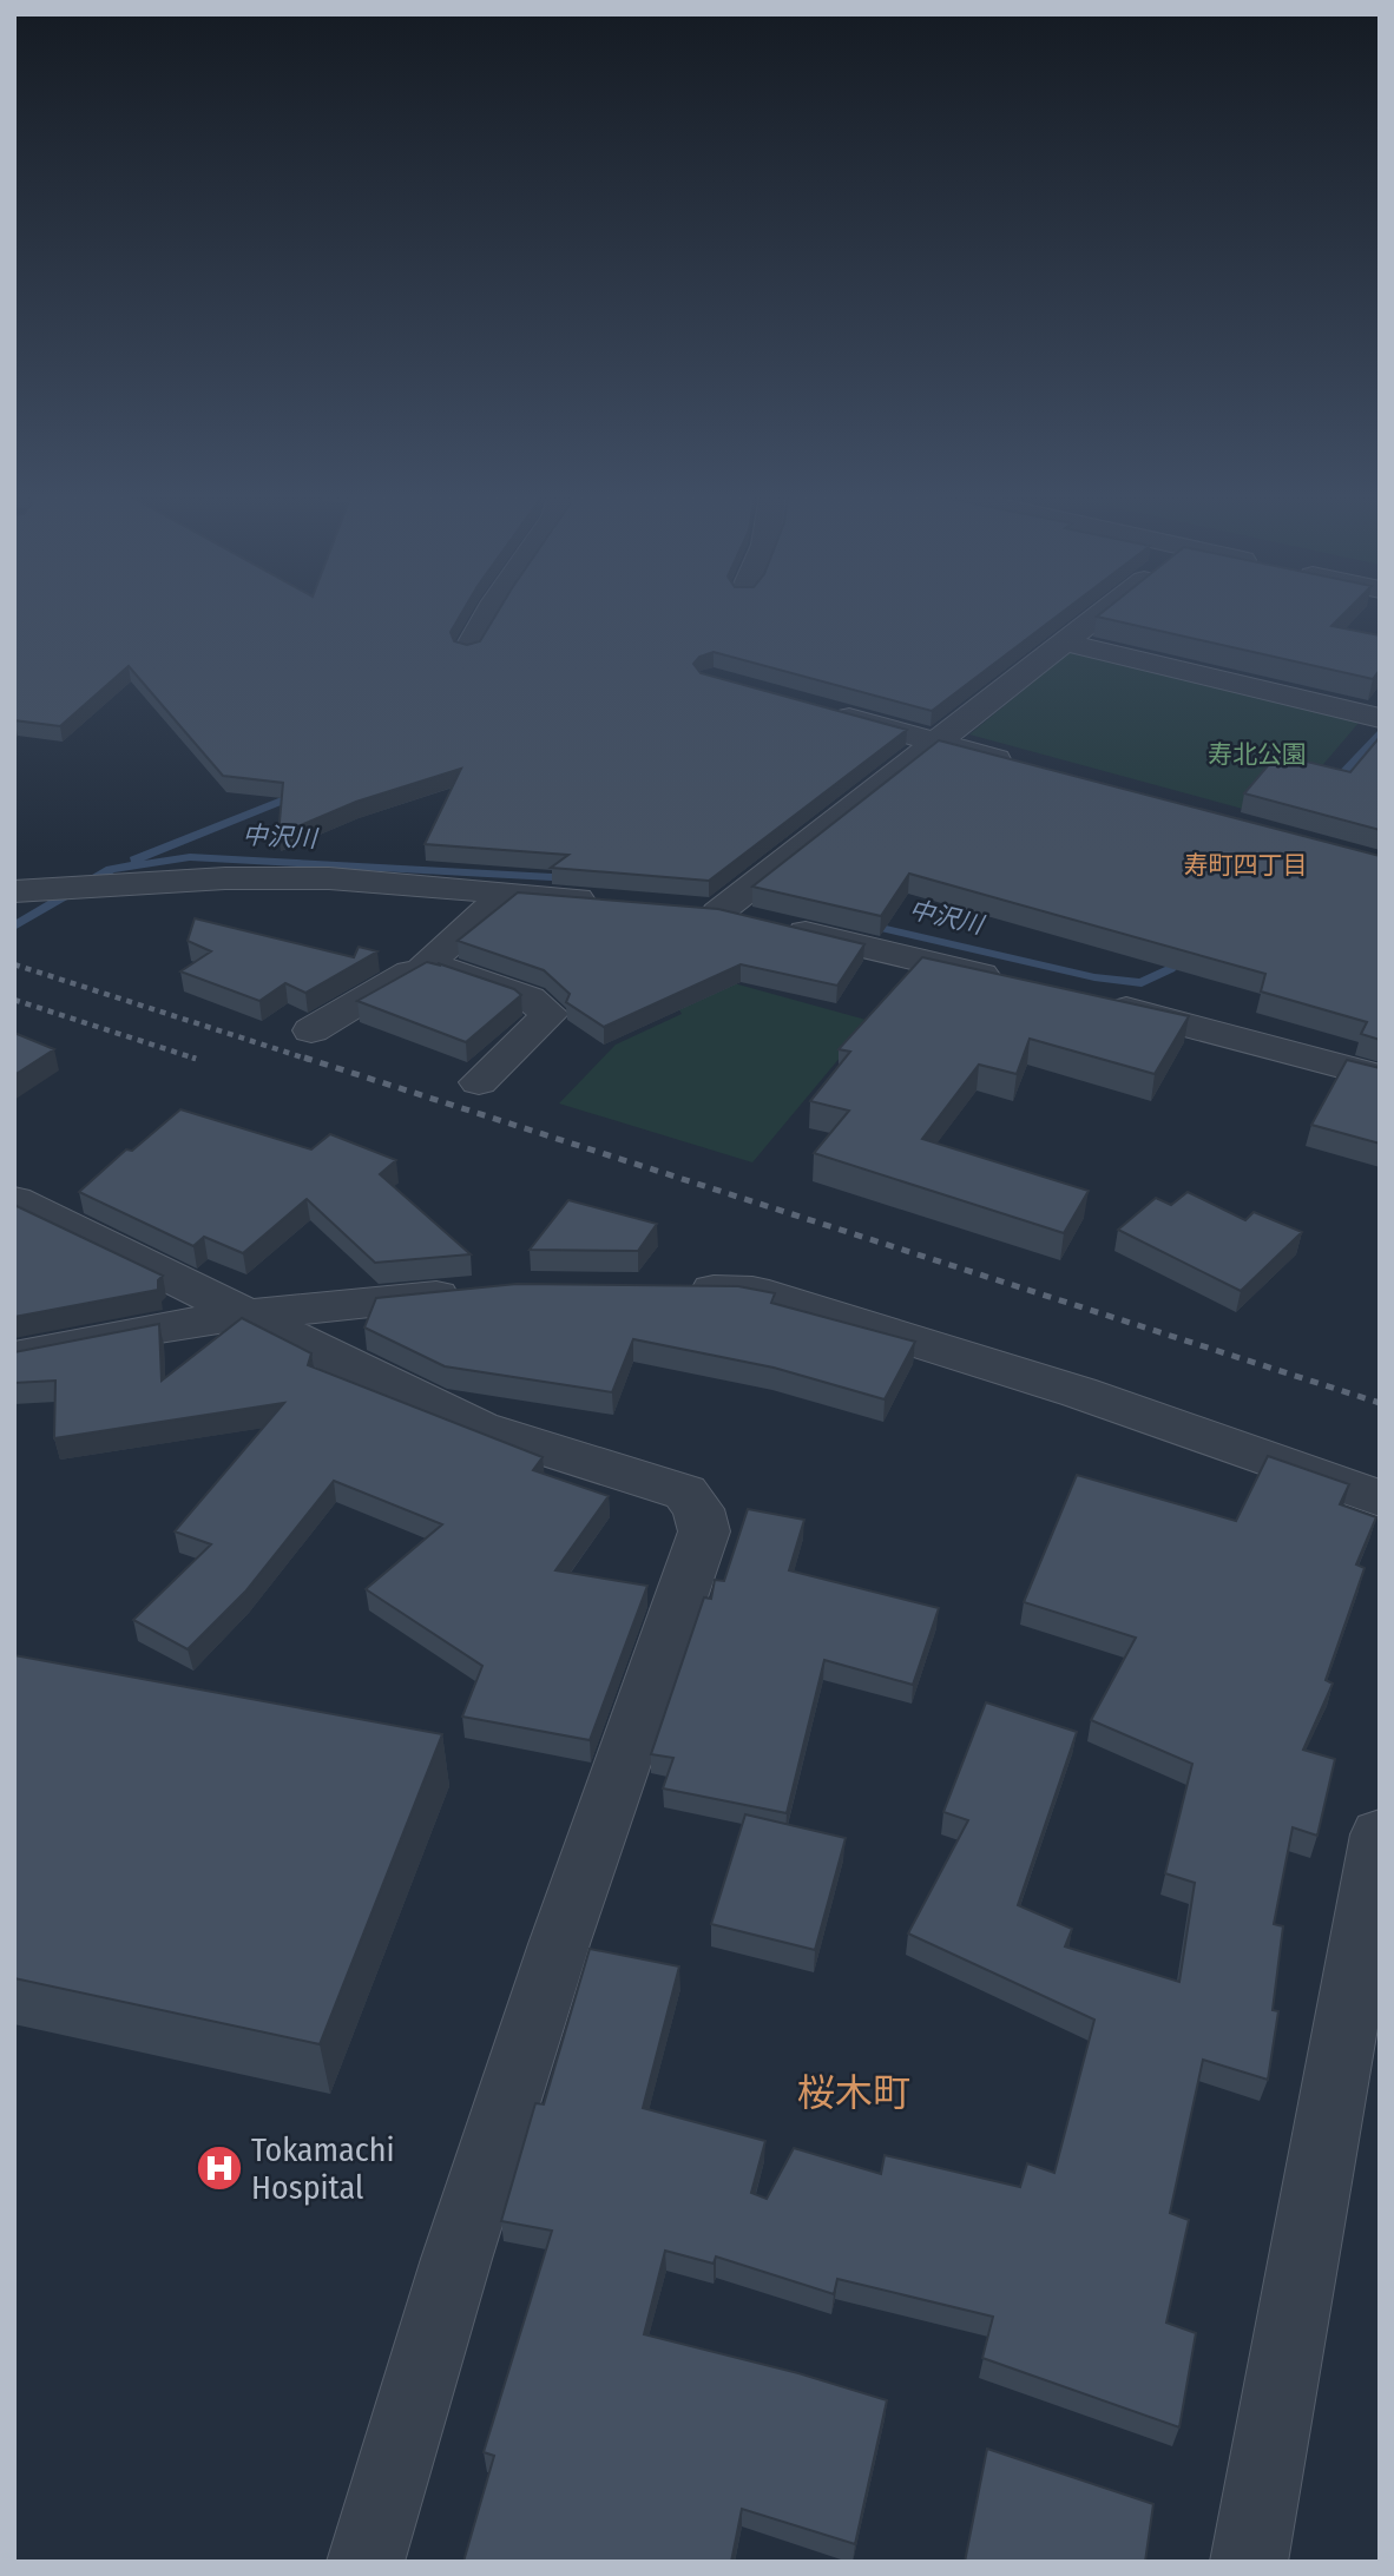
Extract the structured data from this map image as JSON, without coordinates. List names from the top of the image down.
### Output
{
  "districts": ["寿町四丁目", "桜木町"],
  "water": ["中沢川"],
  "parks": ["寿北公園"],
  "places": {
    "hospital": ["Tokamachi Hospital"]
  }
}
